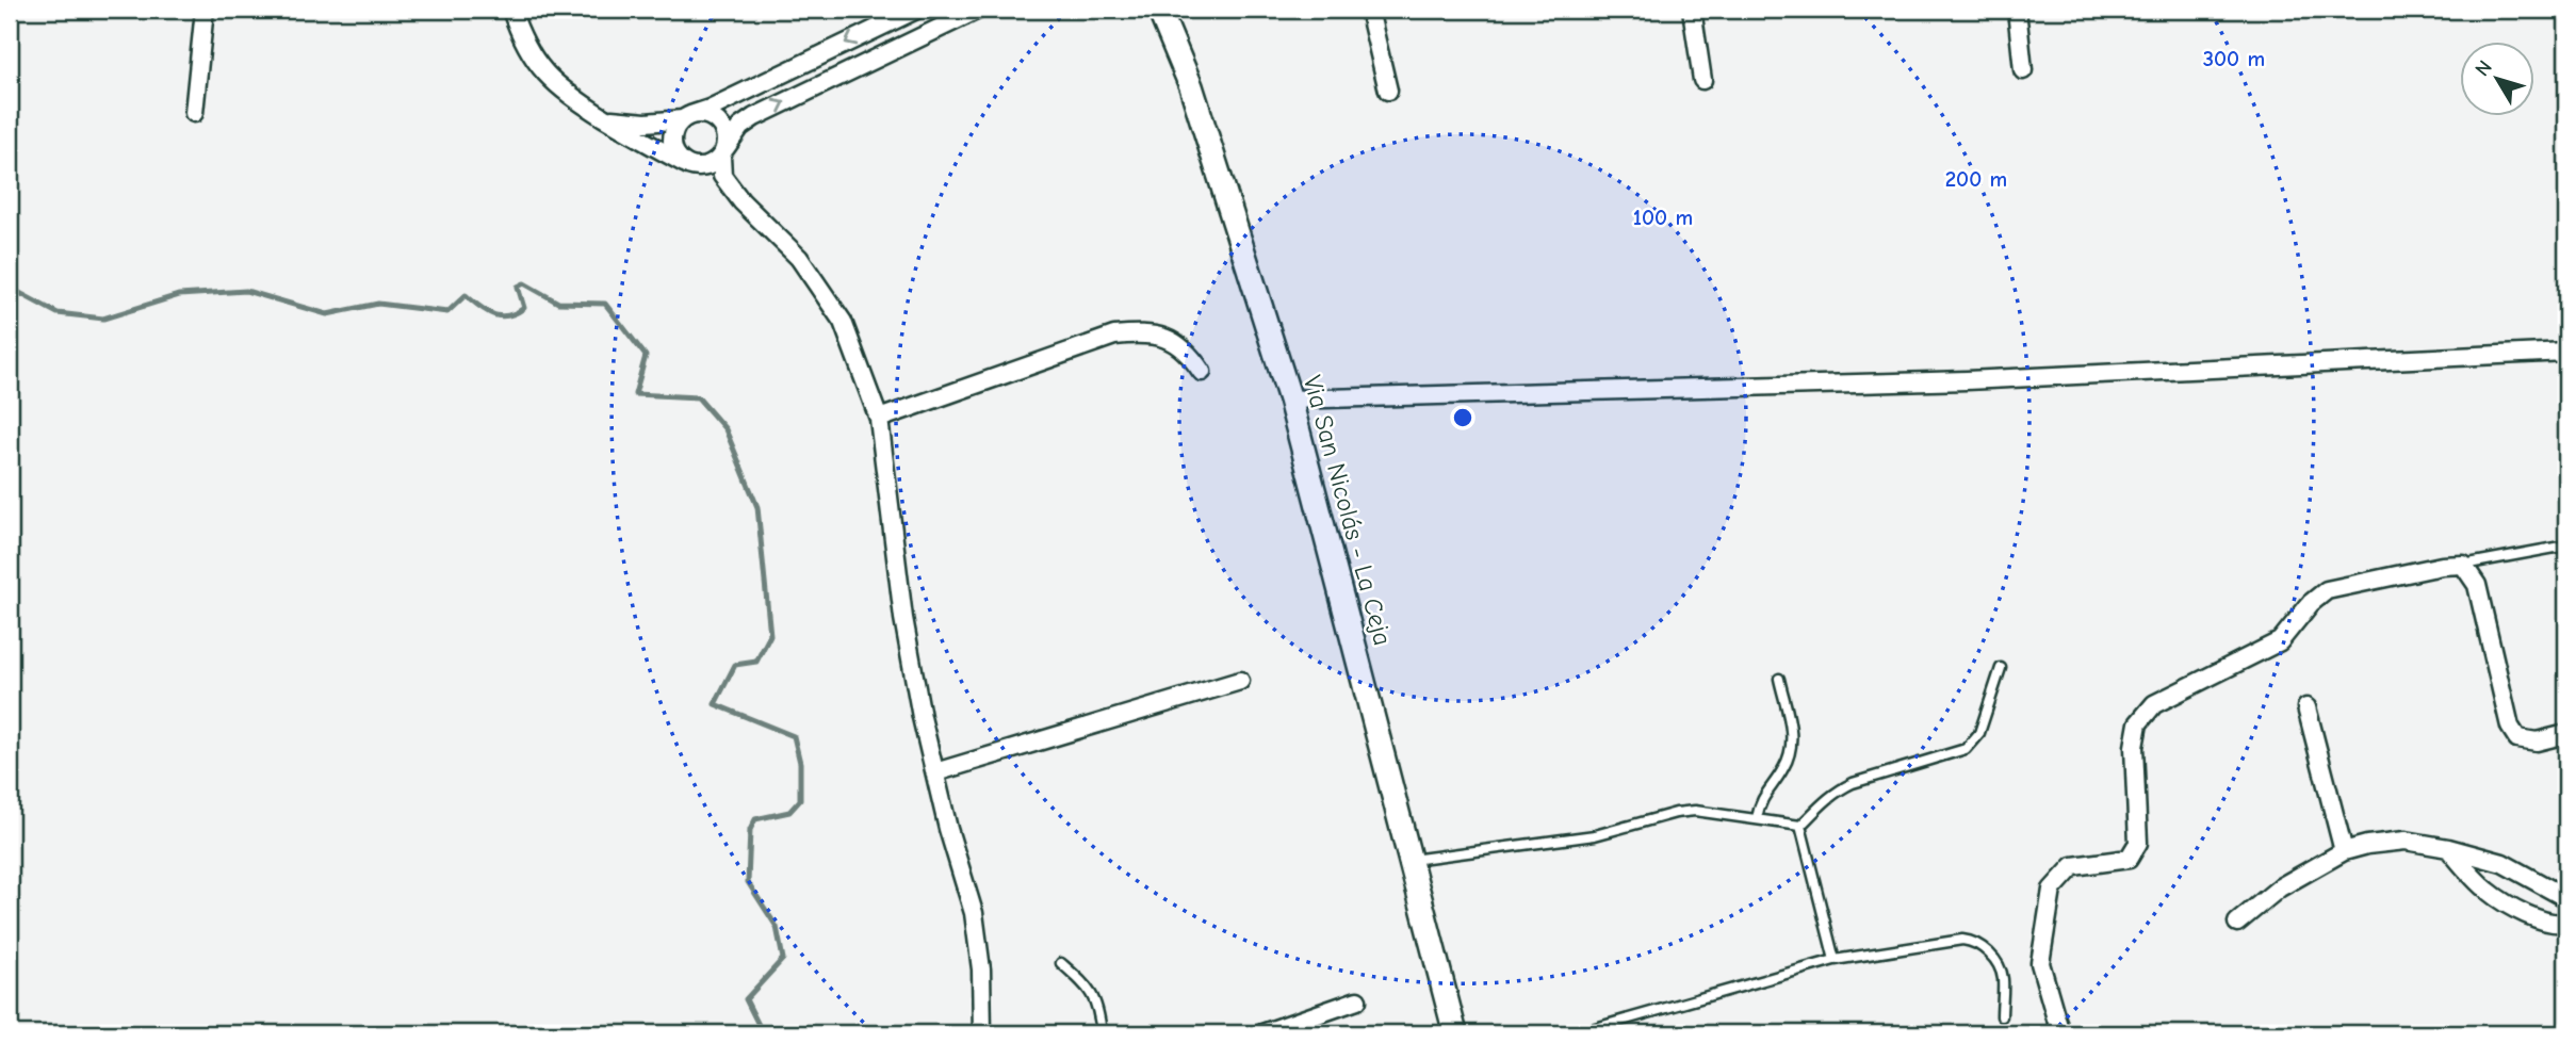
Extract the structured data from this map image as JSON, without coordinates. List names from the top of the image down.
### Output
{
  "streets": {
    "street": ["Via San Nicolás - La Ceja"]
  },
  "north": "top left",
  "rings": ["300 m", "200 m", "100 m"]
}
